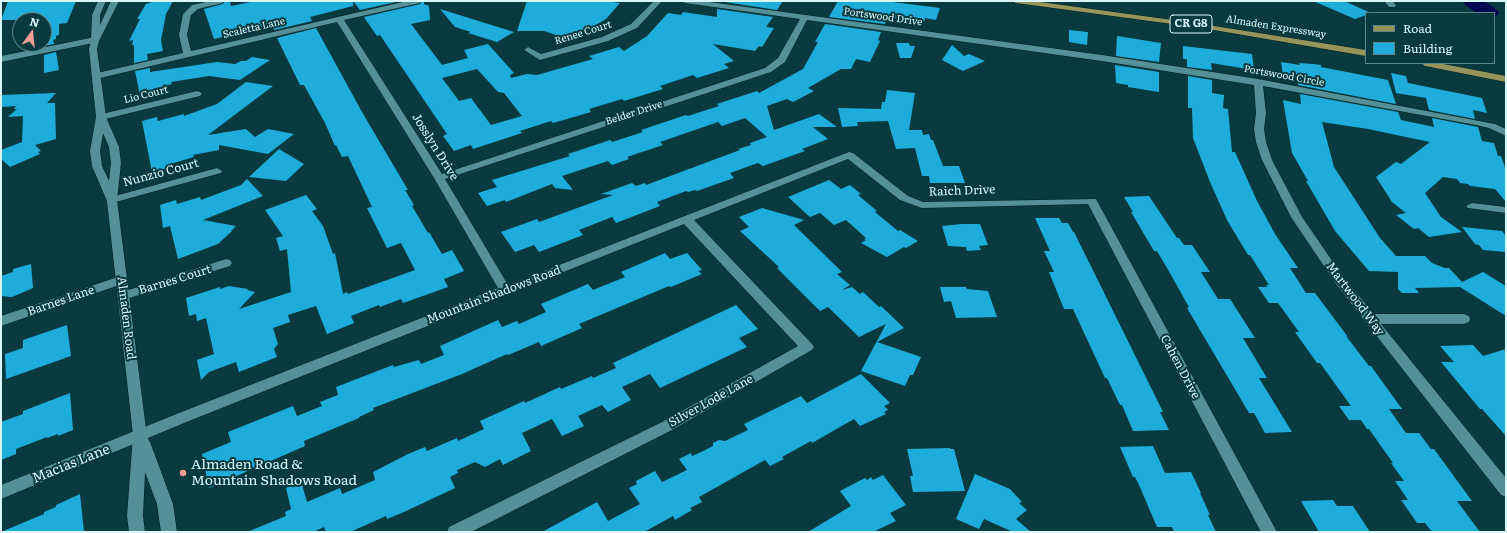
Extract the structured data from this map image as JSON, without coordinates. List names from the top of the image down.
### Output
{
  "streets": {
    "main road": ["CR G8", "Almaden Expressway"],
    "street": [
      "Portswood Drive",
      "Scaletta Lane",
      "Renee Court",
      "Portswood Circle",
      "Lio Court",
      "Belder Drive",
      "Josslyn Drive",
      "Nunzio Court",
      "Raich Drive",
      "Barnes Court",
      "Mountain Shadows Road",
      "Martwood Way",
      "Barnes Lane",
      "Almaden Road",
      "Cahen Drive",
      "Silver Lode Lane",
      "Macias Lane"
    ]
  },
  "crossings": [
    ["Portswood Drive", "Portswood Circle"],
    ["Portswood Drive", "Belder Drive"],
    ["Scaletta Lane", "Josslyn Drive"],
    ["Scaletta Lane", "Almaden Road"],
    ["Portswood Circle", "Martwood Way"],
    ["Lio Court", "Almaden Road"],
    ["Belder Drive", "Josslyn Drive"],
    ["Josslyn Drive", "Mountain Shadows Road"],
    ["Nunzio Court", "Almaden Road"],
    ["Raich Drive", "Mountain Shadows Road"],
    ["Raich Drive", "Cahen Drive"],
    ["Barnes Court", "Almaden Road"],
    ["Mountain Shadows Road", "Almaden Road"],
    ["Mountain Shadows Road", "Silver Lode Lane"],
    ["Mountain Shadows Road", "Macias Lane"],
    ["Barnes Lane", "Almaden Road"],
    ["Almaden Road", "Macias Lane"]
  ],
  "places": ["Almaden Road & Mountain Shadows Road"],
  "legend": ["Road", "Building"],
  "north": "top"
}
